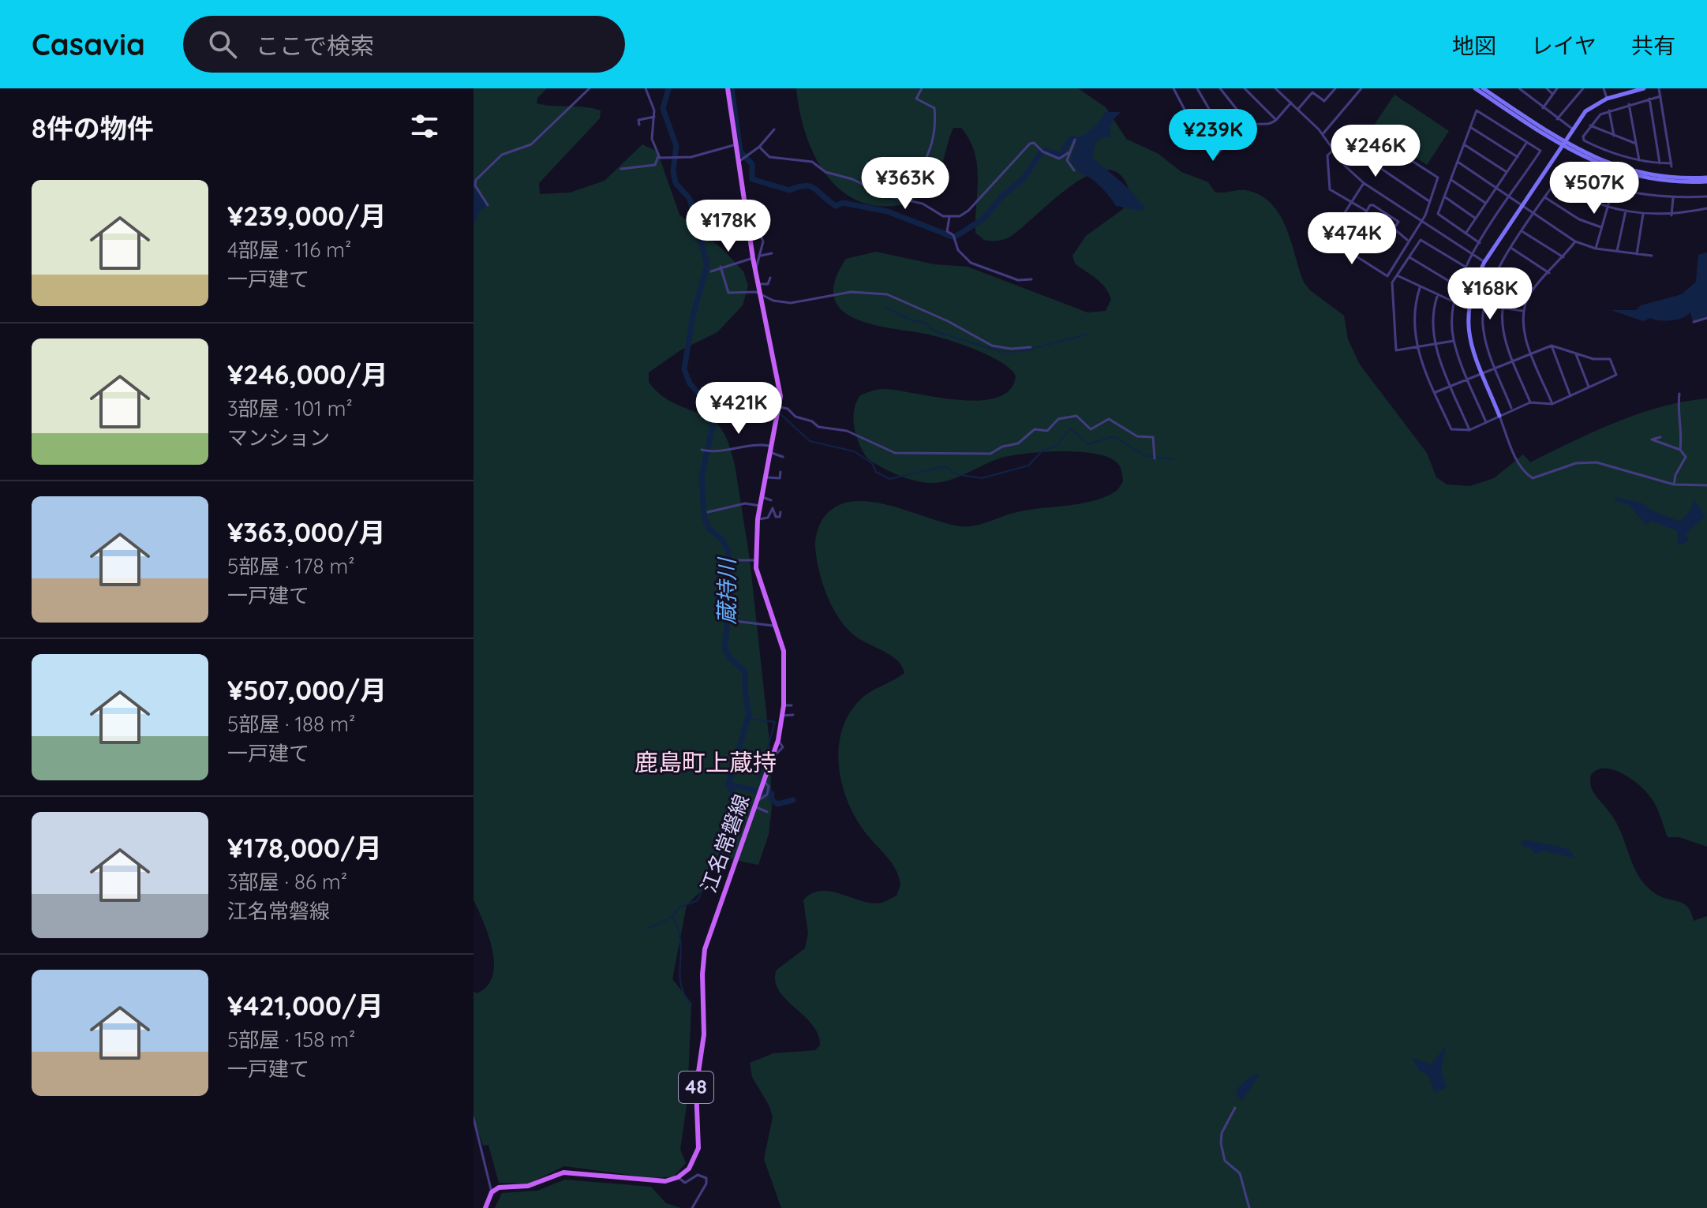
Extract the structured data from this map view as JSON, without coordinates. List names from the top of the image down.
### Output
{
  "streets": {
    "main road": ["江名常磐線", "48"]
  },
  "districts": ["鹿島町上蔵持"],
  "water": ["蔵持川"],
  "page": {
    "header": "Casavia",
    "search": "ここで検索",
    "nav": ["地図", "レイヤ", "共有"],
    "heading": "8件の物件",
    "price": [
      "¥239K",
      "¥246K",
      "¥363K",
      "¥507K",
      "¥178K",
      "¥474K",
      "¥168K",
      "¥421K"
    ],
    "list": [
      {
        "name": "¥239,000/月",
        "note": "4部屋 · 116 m² · 一戸建て"
      },
      {
        "name": "¥246,000/月",
        "note": "3部屋 · 101 m² · マンション"
      },
      {
        "name": "¥363,000/月",
        "note": "5部屋 · 178 m² · 一戸建て"
      },
      {
        "name": "¥507,000/月",
        "note": "5部屋 · 188 m² · 一戸建て"
      },
      {
        "name": "¥178,000/月",
        "note": "3部屋 · 86 m² · 江名常磐線"
      },
      {
        "name": "¥421,000/月",
        "note": "5部屋 · 158 m² · 一戸建て"
      }
    ]
  }
}
